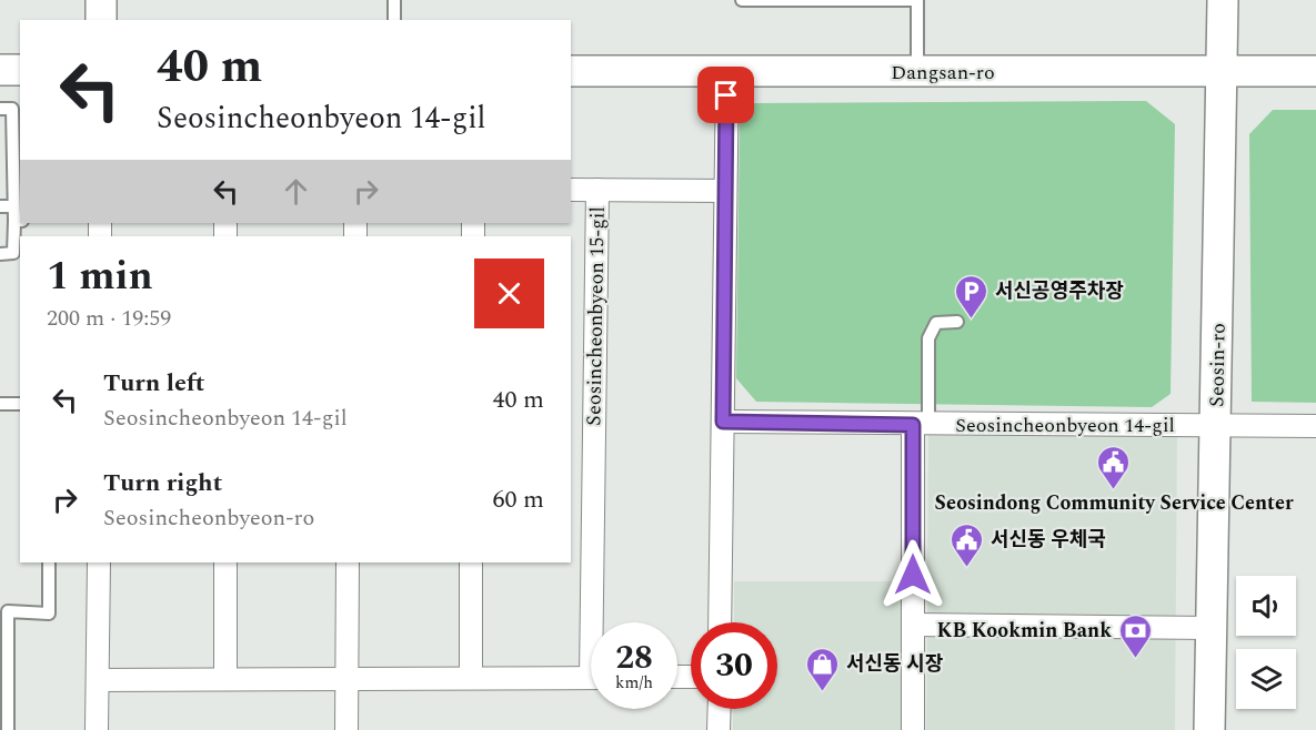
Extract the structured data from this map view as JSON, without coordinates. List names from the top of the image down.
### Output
{
  "streets": {
    "street": [
      "Dangsan-ro",
      "Seosincheonbyeon 15-gil",
      "Seosin-ro",
      "Seosincheonbyeon 14-gil"
    ]
  },
  "crossings": [
    ["Dangsan-ro", "Seosin-ro"],
    ["Seosin-ro", "Seosincheonbyeon 14-gil"]
  ],
  "places": {
    "parking": ["서신공영주차장"],
    "public building": ["Seosindong Community Service Center", "서신동 우체국"],
    "bank": ["KB Kookmin Bank"],
    "shop": ["서신동 시장"]
  },
  "page": {
    "turn": ["40 m", "Seosincheonbyeon 14-gil"],
    "heading": ["1 min", "200 m · 19:59"],
    "list": [
      {
        "name": "Turn left",
        "note": "Seosincheonbyeon 14-gil",
        "value": "40 m"
      },
      {
        "name": "Turn right",
        "note": "Seosincheonbyeon-ro",
        "value": "60 m"
      }
    ],
    "speed": "28 km/h",
    "limit": "30"
  }
}
